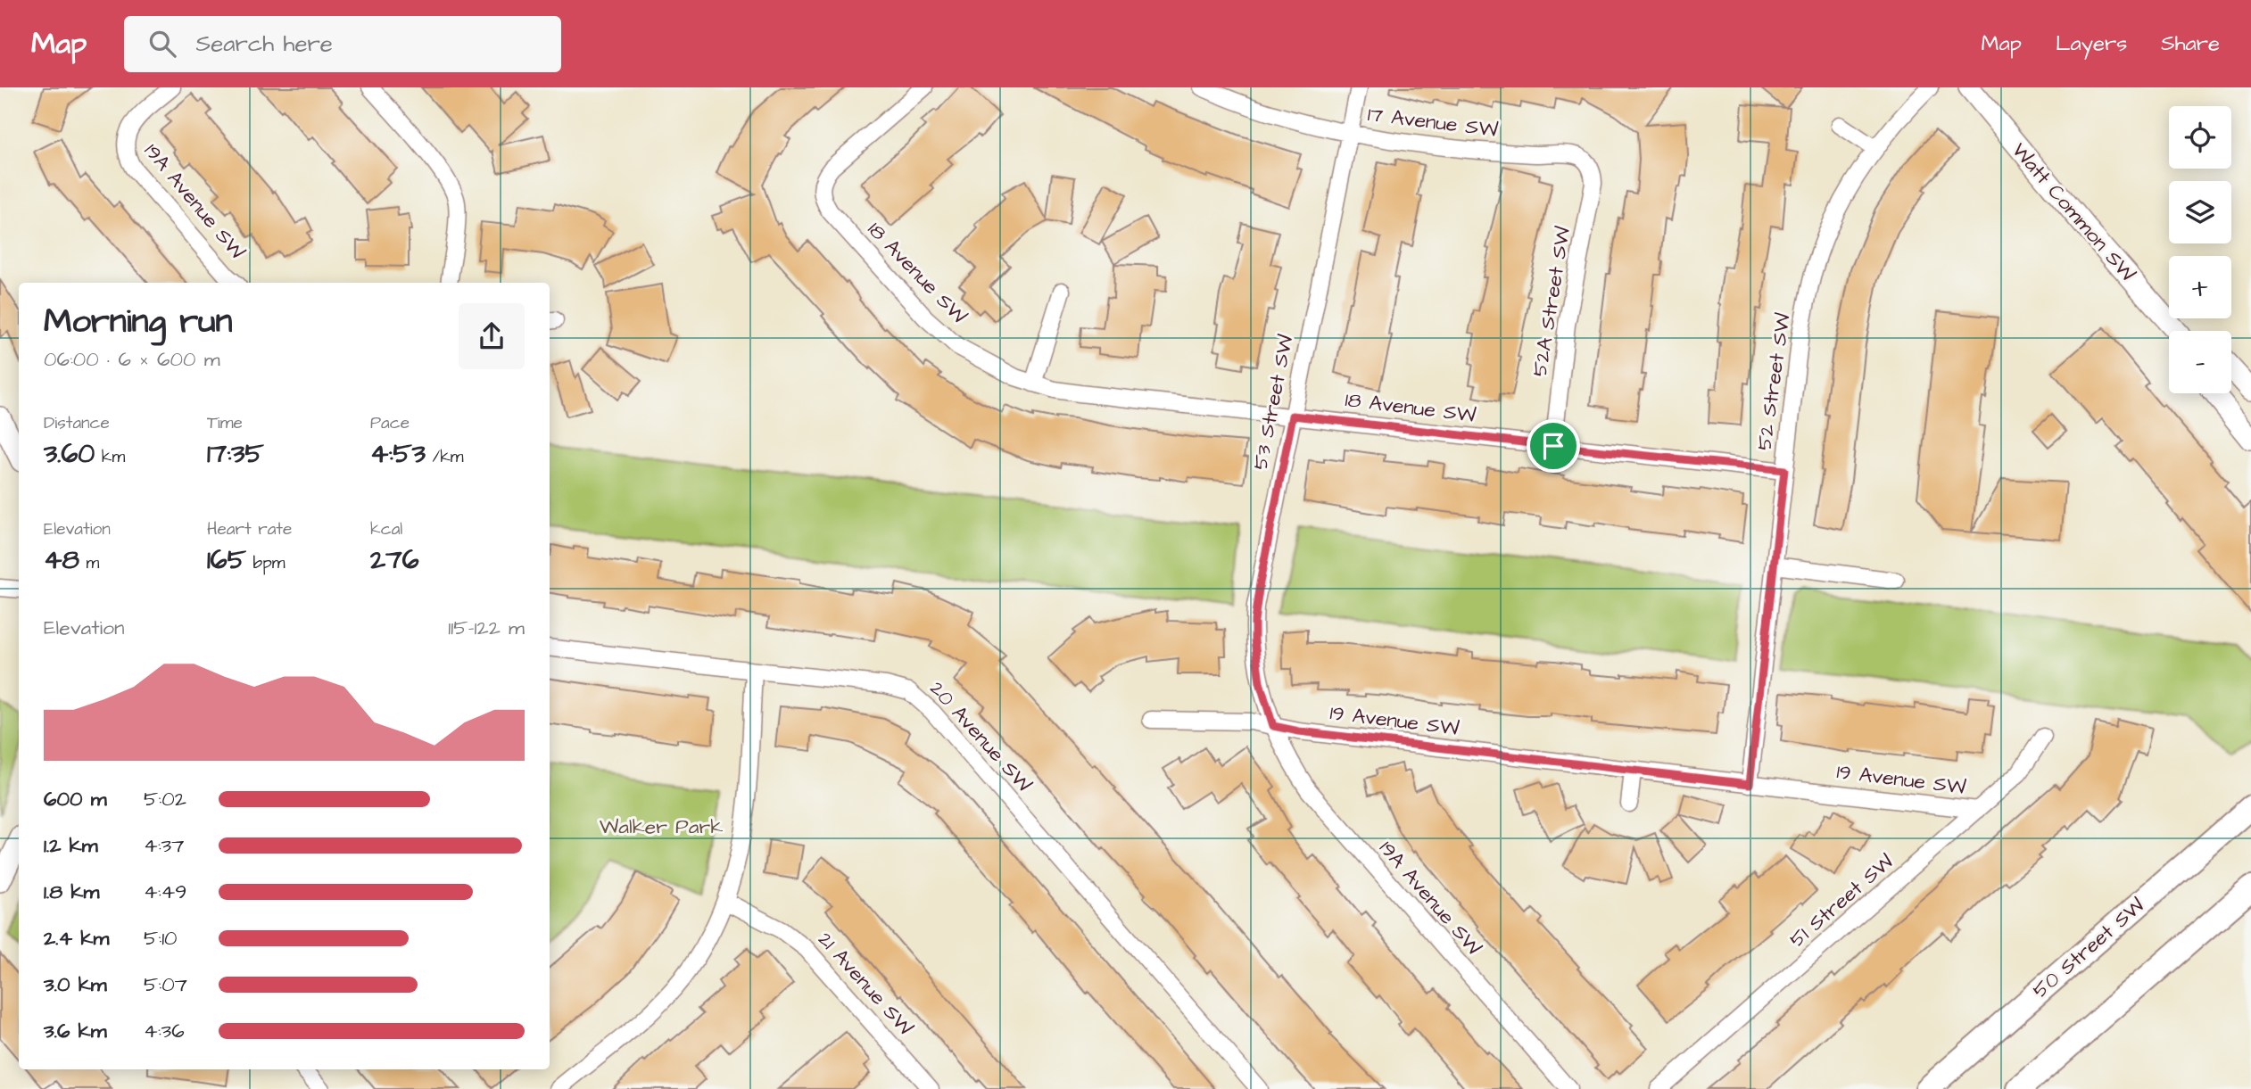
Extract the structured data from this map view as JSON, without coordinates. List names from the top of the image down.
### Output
{
  "streets": {
    "main road": ["50 Street SW"],
    "street": [
      "17 Avenue SW",
      "19A Avenue SW",
      "Watt Common SW",
      "18 Avenue SW",
      "52A Street SW",
      "52 Street SW",
      "53 Street SW",
      "19 Avenue SW",
      "20 Avenue SW",
      "51 Street SW",
      "21 Avenue SW"
    ]
  },
  "crossings": [
    ["17 Avenue SW", "52A Street SW"],
    ["17 Avenue SW", "53 Street SW"],
    ["19A Avenue SW", "53 Street SW"],
    ["19A Avenue SW", "19 Avenue SW"],
    ["18 Avenue SW", "52A Street SW"],
    ["18 Avenue SW", "52 Street SW"],
    ["18 Avenue SW", "53 Street SW"],
    ["52 Street SW", "19 Avenue SW"],
    ["53 Street SW", "19 Avenue SW"],
    ["19 Avenue SW", "51 Street SW"]
  ],
  "parks": ["Walker Park"],
  "page": {
    "header": "Map",
    "search": "Search here",
    "nav": ["Map", "Layers", "Share"],
    "map_buttons": ["+", "−"],
    "heading": ["Morning run", "06:00 · 6 × 600 m"],
    "stats": [
      ["Distance", "3.60 km"],
      ["Time", "17:35"],
      ["Pace", "4:53 /km"],
      ["Elevation", "48 m"],
      ["Heart rate", "165 bpm"],
      ["kcal", "276"]
    ],
    "chart": ["Elevation", "115–122 m"],
    "list": [
      {
        "name": "600 m",
        "note": "5:02"
      },
      {
        "name": "1.2 km",
        "note": "4:37"
      },
      {
        "name": "1.8 km",
        "note": "4:49"
      },
      {
        "name": "2.4 km",
        "note": "5:10"
      },
      {
        "name": "3.0 km",
        "note": "5:07"
      },
      {
        "name": "3.6 km",
        "note": "4:36"
      }
    ]
  }
}
